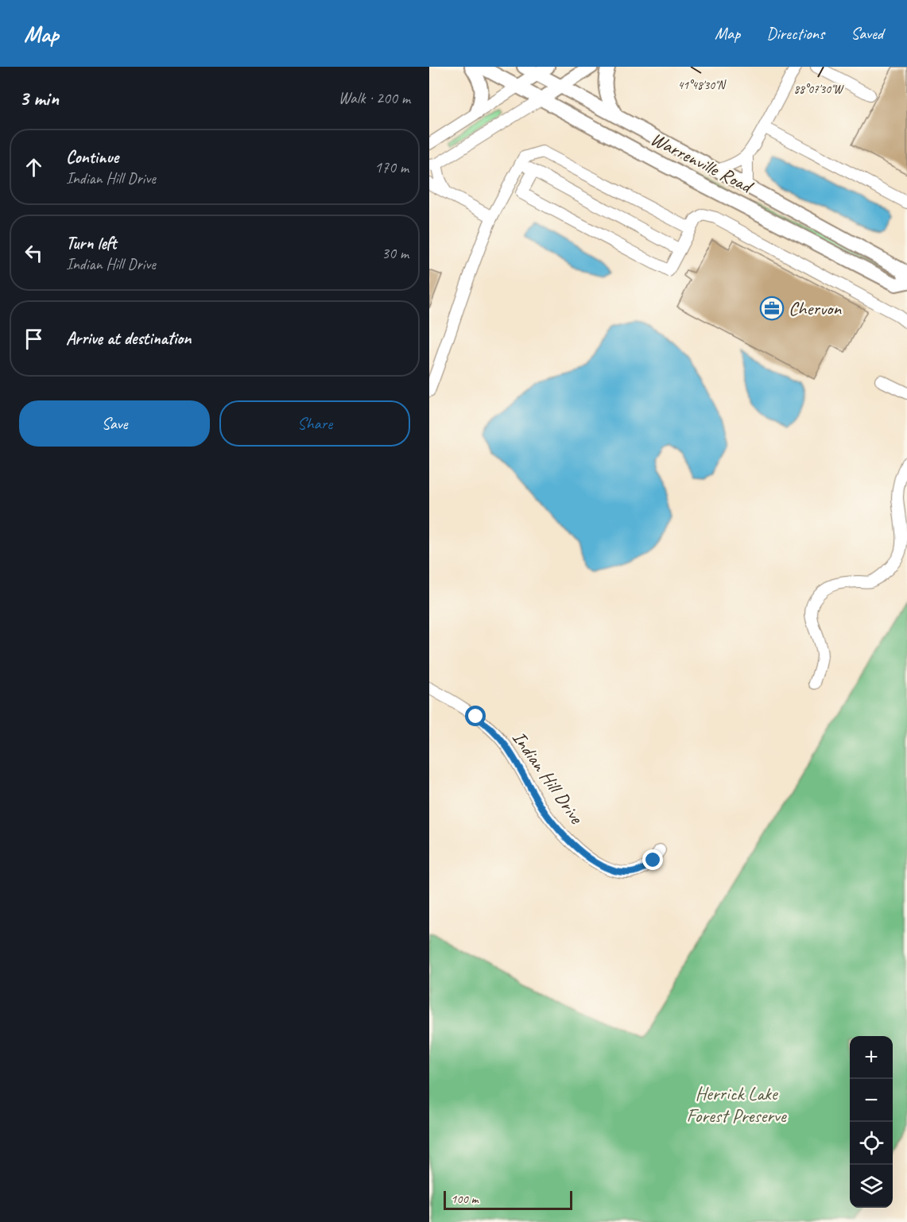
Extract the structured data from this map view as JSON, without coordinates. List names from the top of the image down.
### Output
{
  "streets": {
    "main road": ["Warrenville Road"],
    "street": ["Indian Hill Drive"]
  },
  "parks": ["Herrick Lake Forest Preserve"],
  "places": {
    "office": ["Chervon"]
  },
  "scale_bar": "100 m",
  "page": {
    "header": "Map",
    "nav": ["Map", "Directions", "Saved"],
    "heading": ["3 min", "Walk · 200 m"],
    "list": [
      ["Continue", "Indian Hill Drive", "170 m"],
      ["Turn left", "Indian Hill Drive", "30 m"],
      "Arrive at destination"
    ],
    "buttons": ["Save", "Share"],
    "map_buttons": ["+", "−"],
    "scale": "100 m"
  },
  "coordinates": ["41°48'30\"N", "88°07'30\"W"]
}
